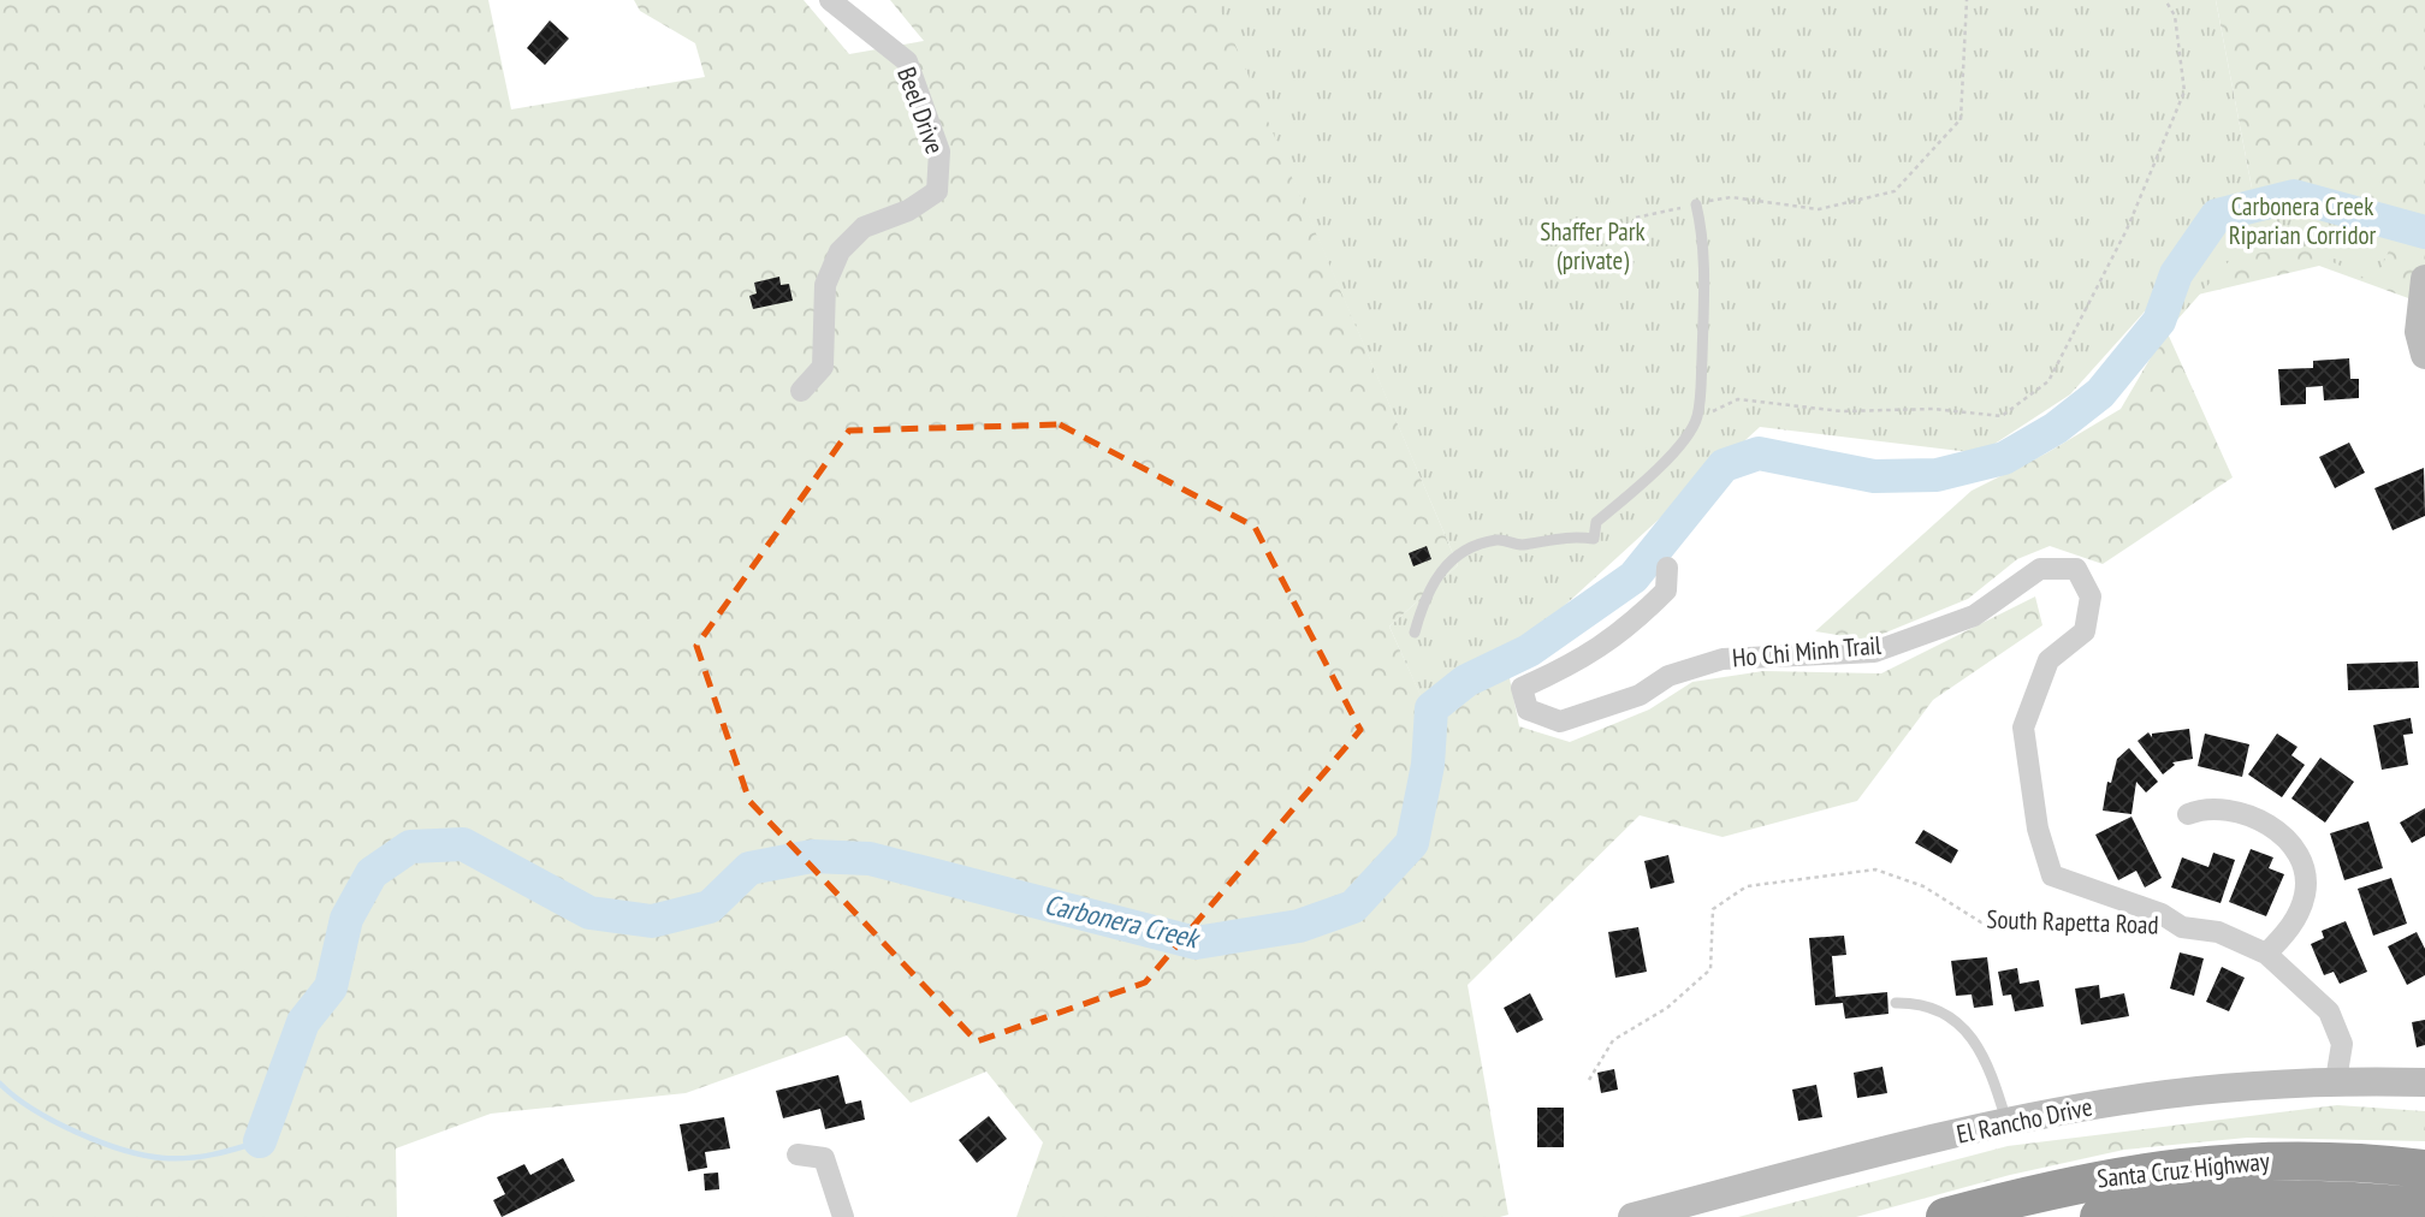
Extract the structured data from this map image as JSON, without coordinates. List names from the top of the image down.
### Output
{
  "streets": {
    "highway": ["Santa Cruz Highway"],
    "street": [
      "Beel Drive",
      "Ho Chi Minh Trail",
      "South Rapetta Road",
      "El Rancho Drive"
    ]
  },
  "crossings": [
    ["Ho Chi Minh Trail", "South Rapetta Road"],
    ["South Rapetta Road", "El Rancho Drive"]
  ],
  "water": ["Carbonera Creek"],
  "parks": ["Carbonera Creek Riparian Corridor", "Shaffer Park (private)"]
}
